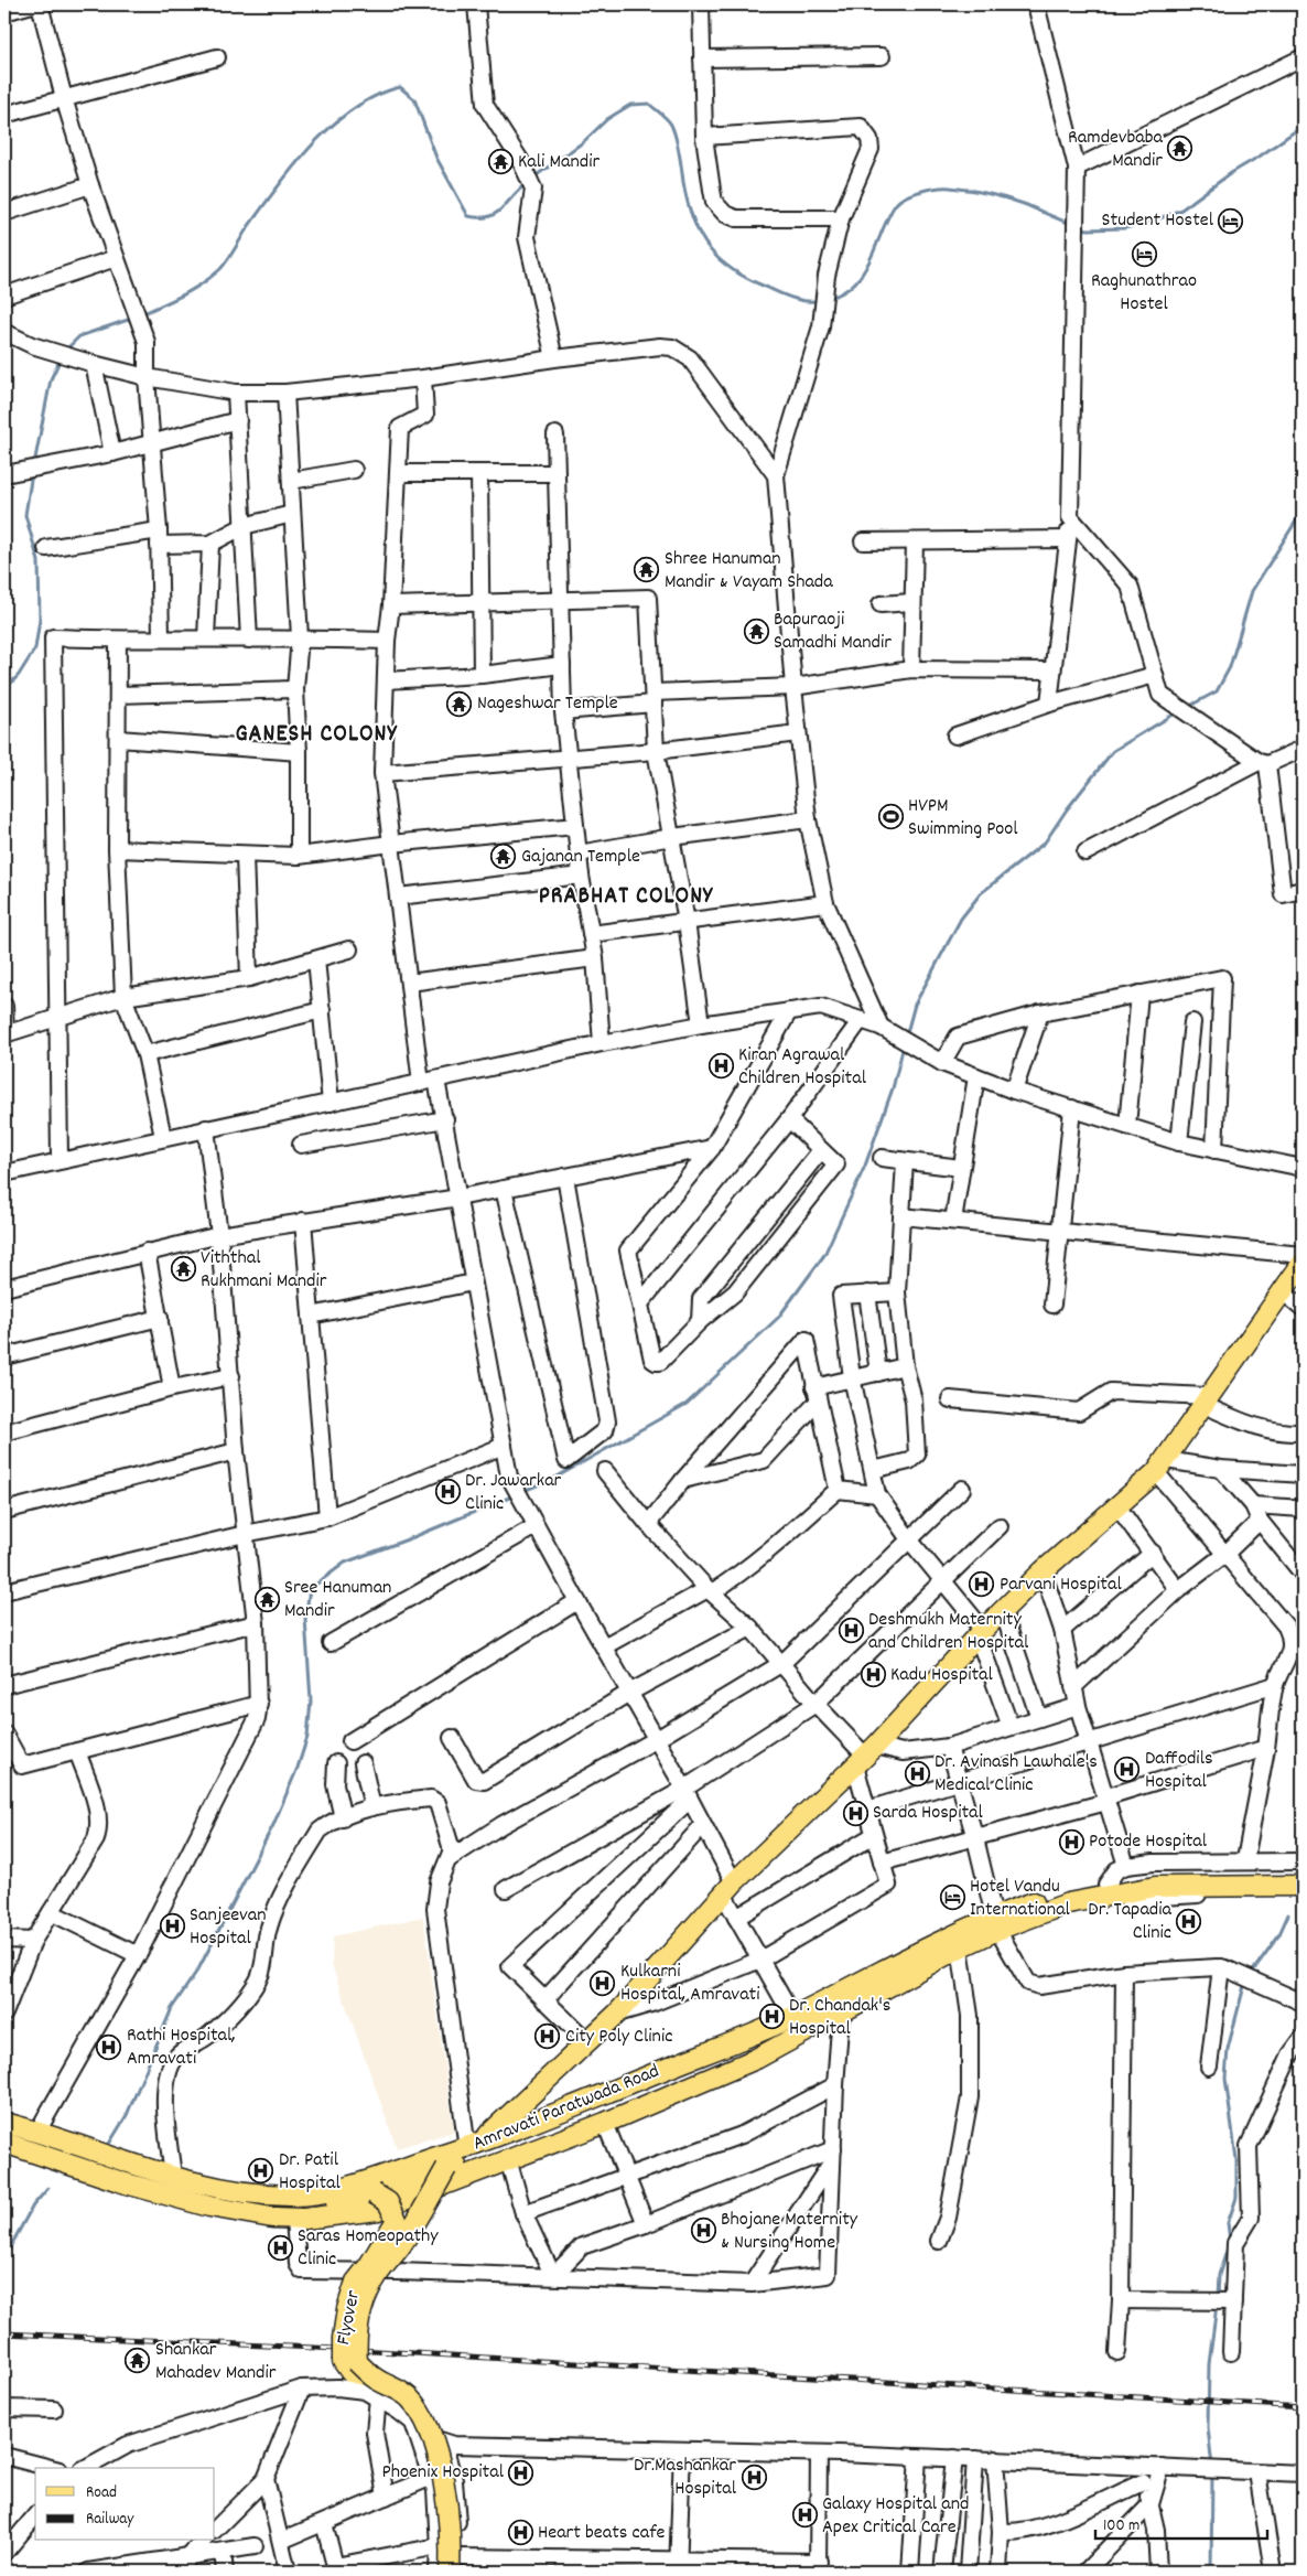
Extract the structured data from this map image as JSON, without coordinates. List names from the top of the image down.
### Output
{
  "streets": {
    "main road": ["Amravati Paratwada Road", "Flyover"]
  },
  "crossings": [
    ["Amravati Paratwada Road", "Flyover"]
  ],
  "districts": ["GANESH COLONY", "PRABHAT COLONY"],
  "places": {
    "temple": [
      "Ramdevbaba Mandir",
      "Kali Mandir",
      "Shree Hanuman Mandir & Vayam Shada",
      "Bapuraoji Samadhi Mandir",
      "Nageshwar Temple",
      "Gajanan Temple",
      "Viththal Rukhmani Mandir",
      "Sree Hanuman Mandir",
      "Shankar Mahadev Mandir"
    ],
    "hotel": ["Student Hostel", "Raghunathrao Hostel", "Hotel Vandu International"],
    "sports": ["HVPM Swimming Pool"],
    "hospital": [
      "Kiran Agrawal Children Hospital",
      "Dr. Jawarkar Clinic",
      "Parvani Hospital",
      "Deshmukh Maternity and Children Hospital",
      "Kadu Hospital",
      "Daffodils Hospital",
      "Dr. Avinash Lawhale's Medical Clinic",
      "Sarda Hospital",
      "Potode Hospital",
      "Dr. Tapadia Clinic",
      "Sanjeevan Hospital",
      "Kulkarni Hospital, Amravati",
      "Dr. Chandak's Hospital",
      "City Poly Clinic",
      "Rathi Hospital, Amravati",
      "Dr. Patil Hospital",
      "Bhojane Maternity & Nursing Home",
      "Saras Homeopathy Clinic",
      "Phoenix Hospital",
      "Dr.Mashankar Hospital",
      "Galaxy Hospital and Apex Critical Care",
      "Heart beats cafe"
    ]
  },
  "legend": ["Road", "Railway"],
  "scale_bar": "100 m"
}
